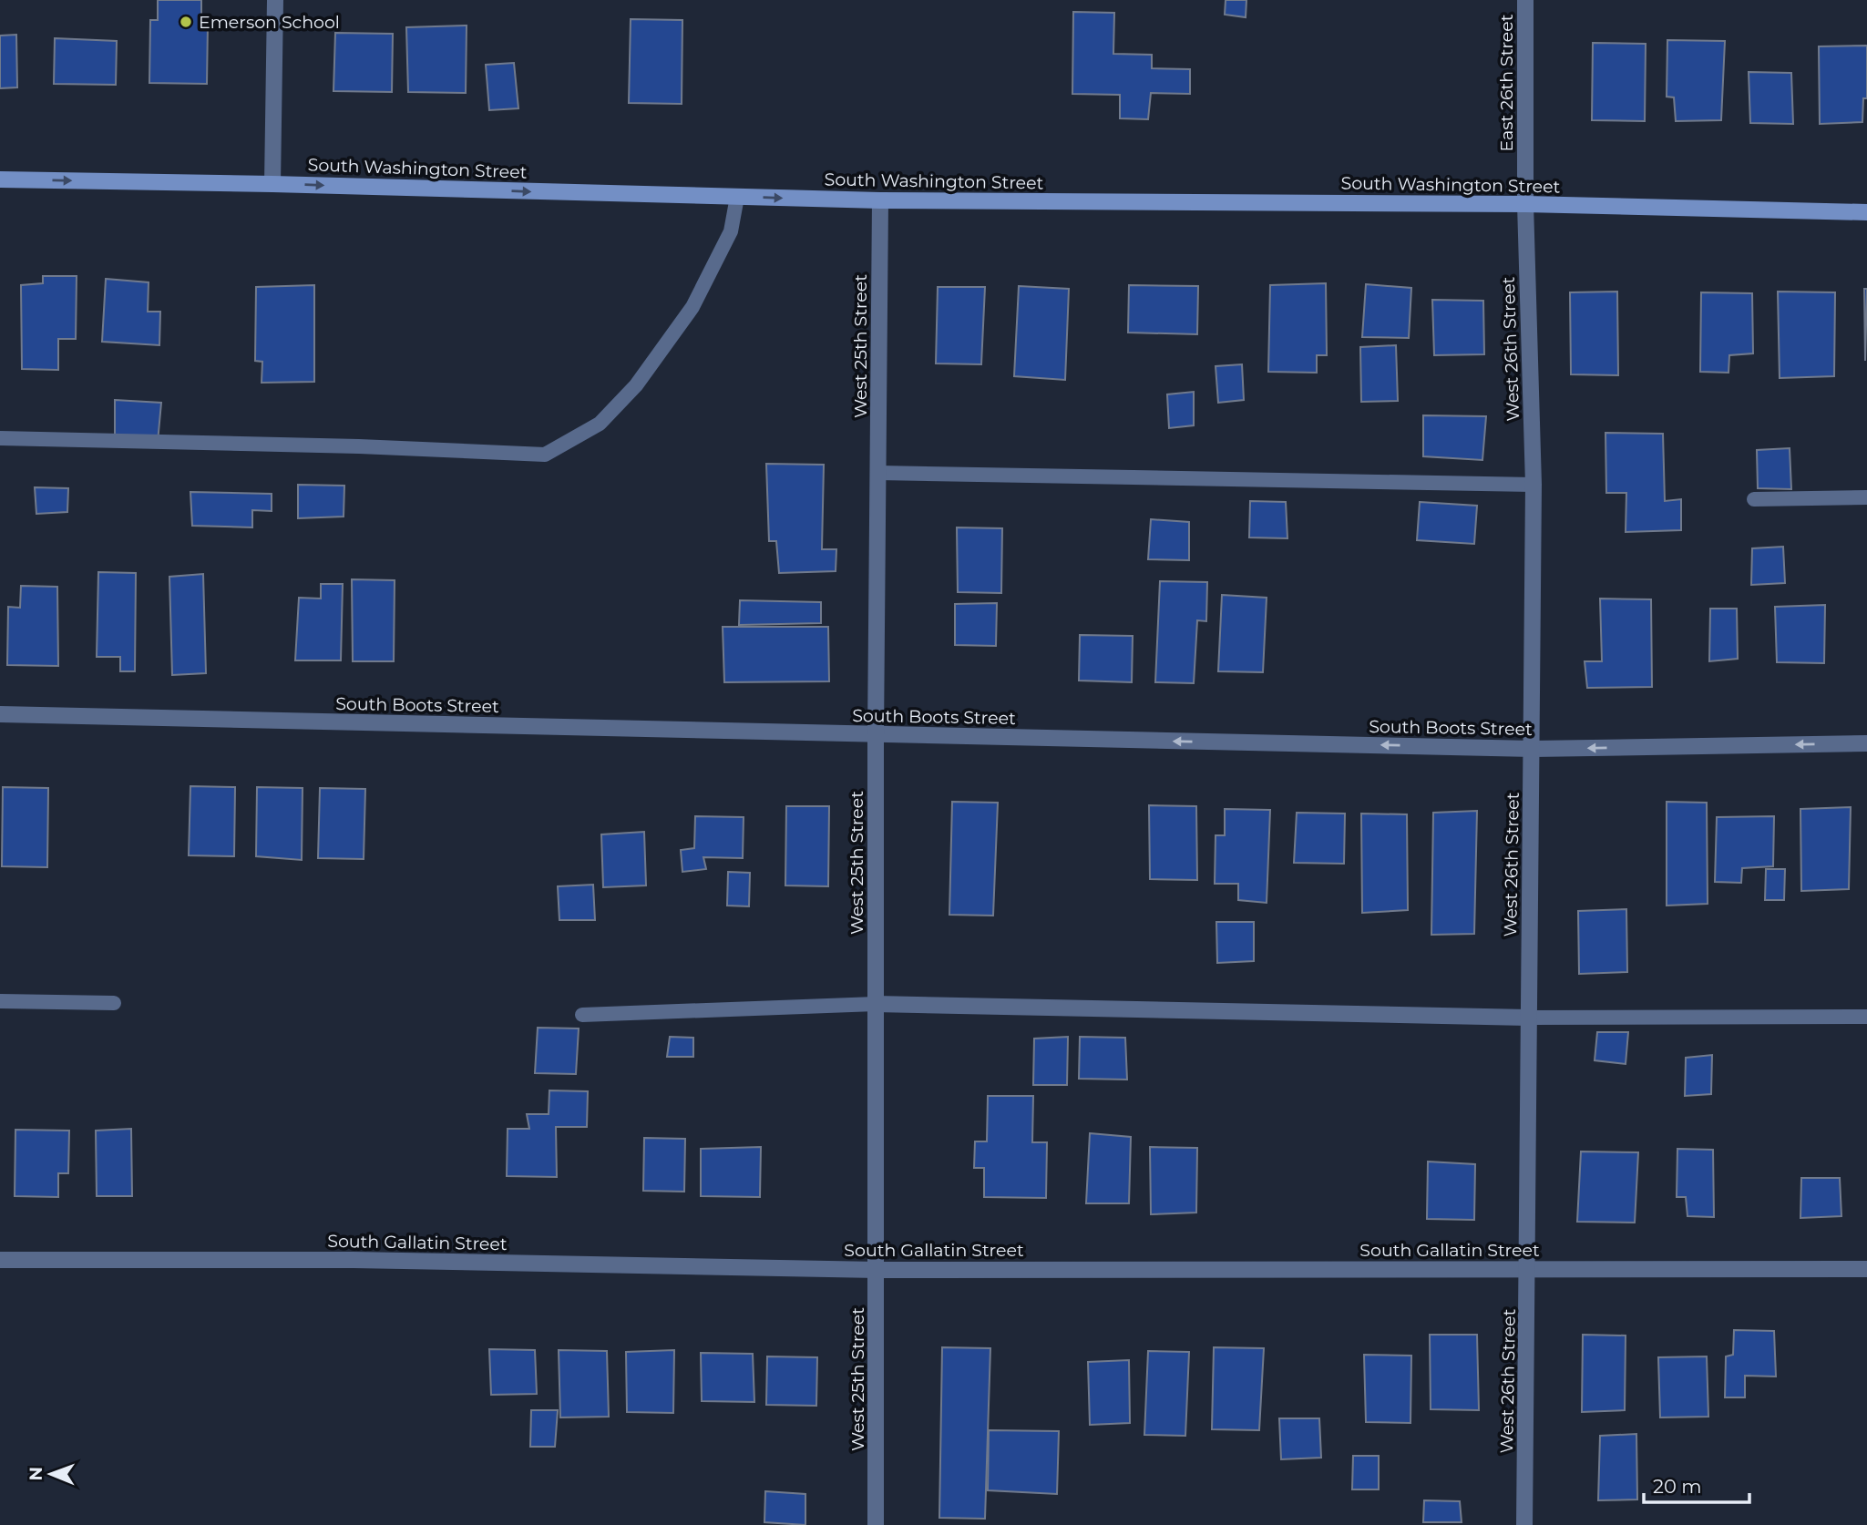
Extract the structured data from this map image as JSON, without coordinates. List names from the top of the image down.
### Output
{
  "streets": {
    "main road": ["South Washington Street"],
    "street": [
      "East 26th Street",
      "West 25th Street",
      "West 26th Street",
      "South Boots Street",
      "South Gallatin Street"
    ]
  },
  "crossings": [
    ["East 26th Street", "South Washington Street"],
    ["East 26th Street", "West 26th Street"],
    ["South Washington Street", "West 25th Street"],
    ["South Washington Street", "West 26th Street"],
    ["West 25th Street", "South Boots Street"],
    ["West 25th Street", "South Gallatin Street"],
    ["West 26th Street", "South Boots Street"],
    ["West 26th Street", "South Gallatin Street"]
  ],
  "one_way": ["South Washington Street", "South Boots Street"],
  "places": ["Emerson School"],
  "scale_bar": "20 m",
  "north": "left"
}
